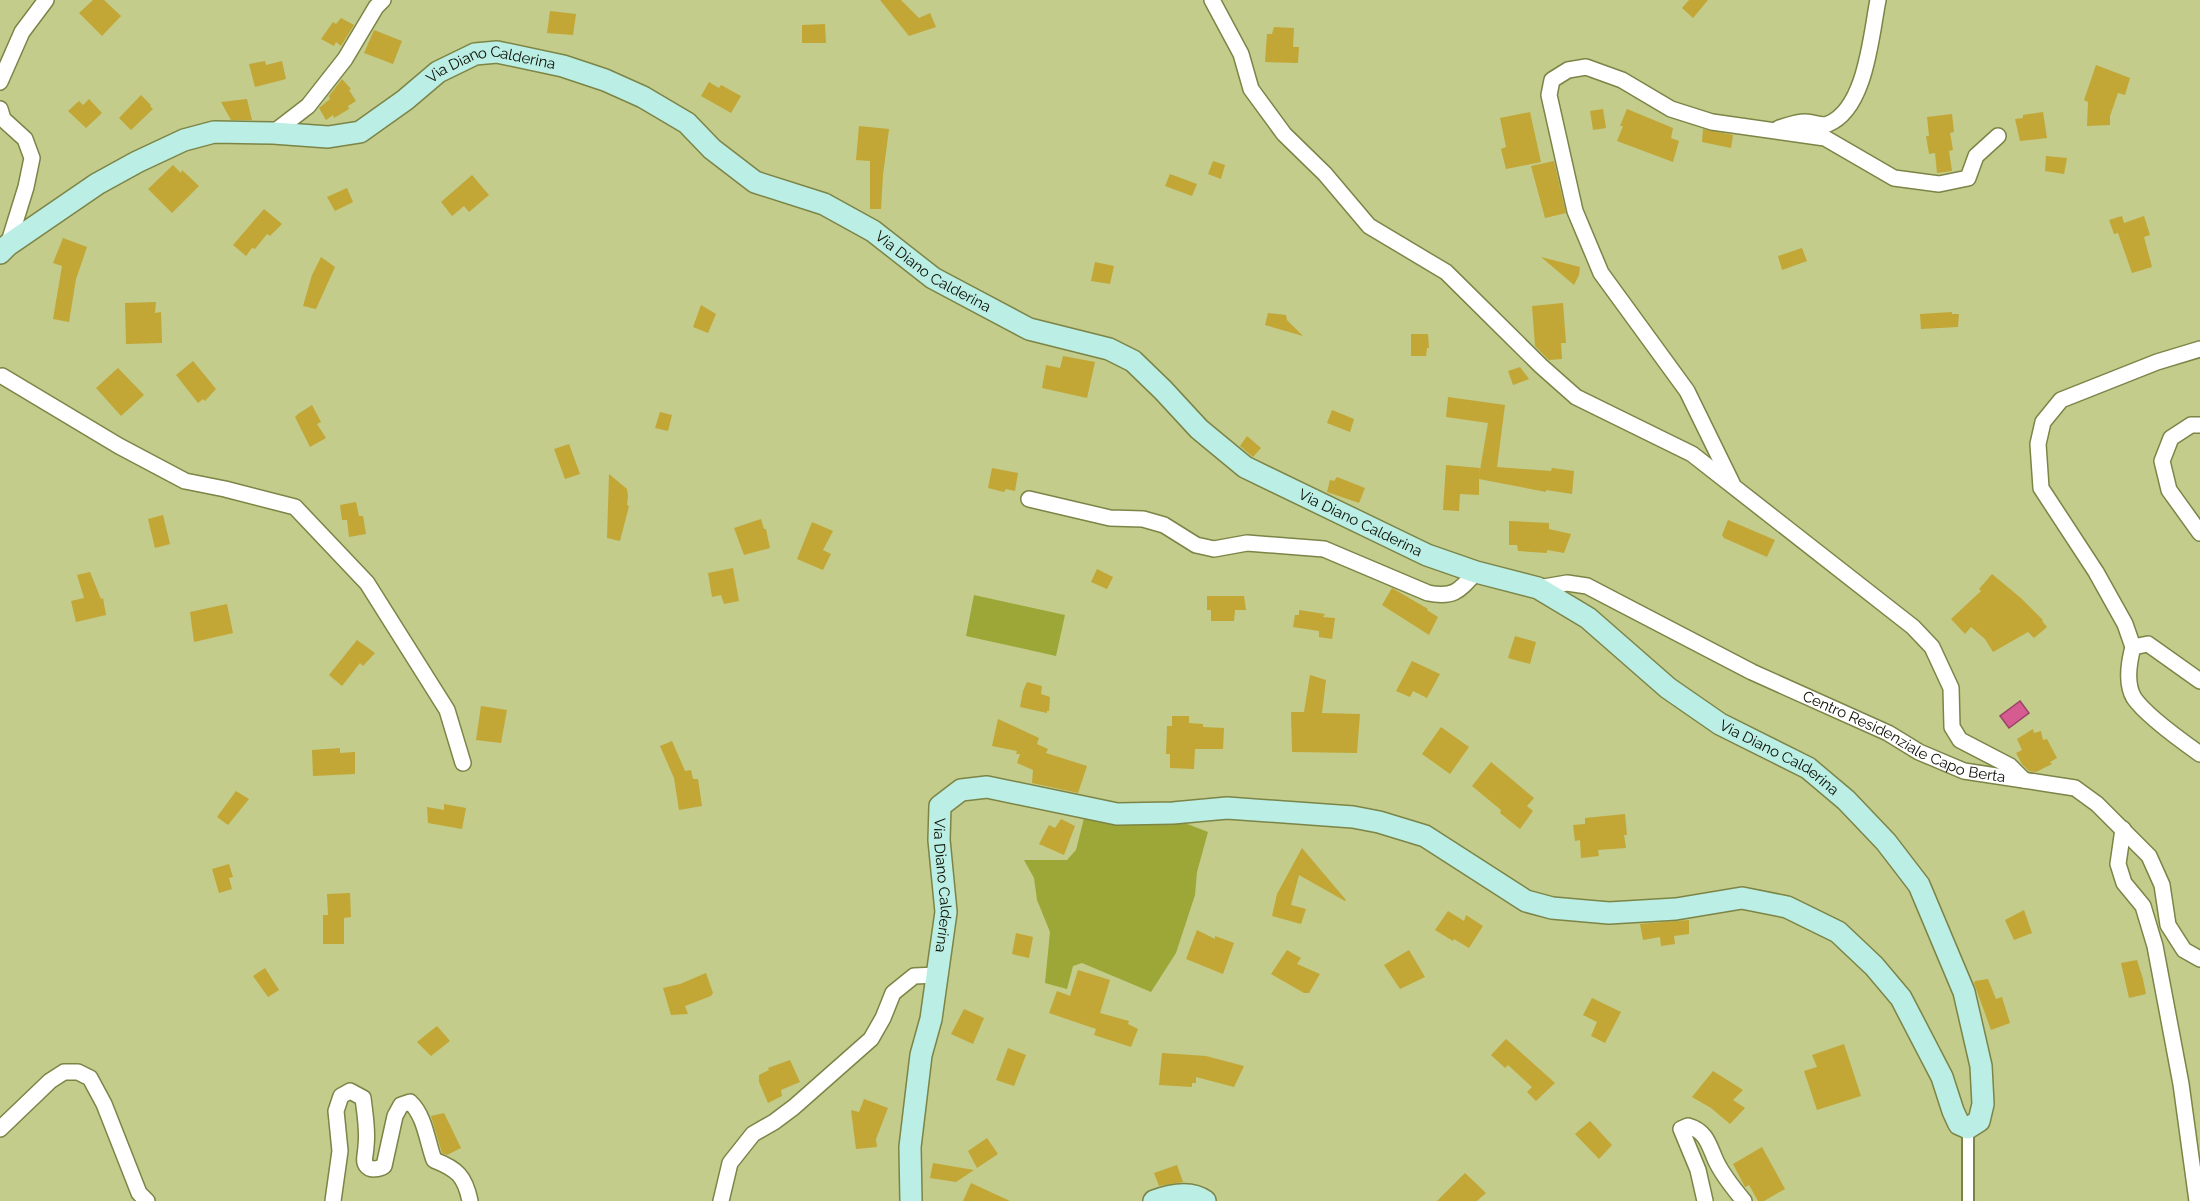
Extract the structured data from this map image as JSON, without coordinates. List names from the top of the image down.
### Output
{
  "streets": {
    "main road": ["Via Diano Calderina"],
    "street": ["Centro Residenziale Capo Berta"]
  },
  "crossings": [
    ["Via Diano Calderina", "Centro Residenziale Capo Berta"]
  ]
}
